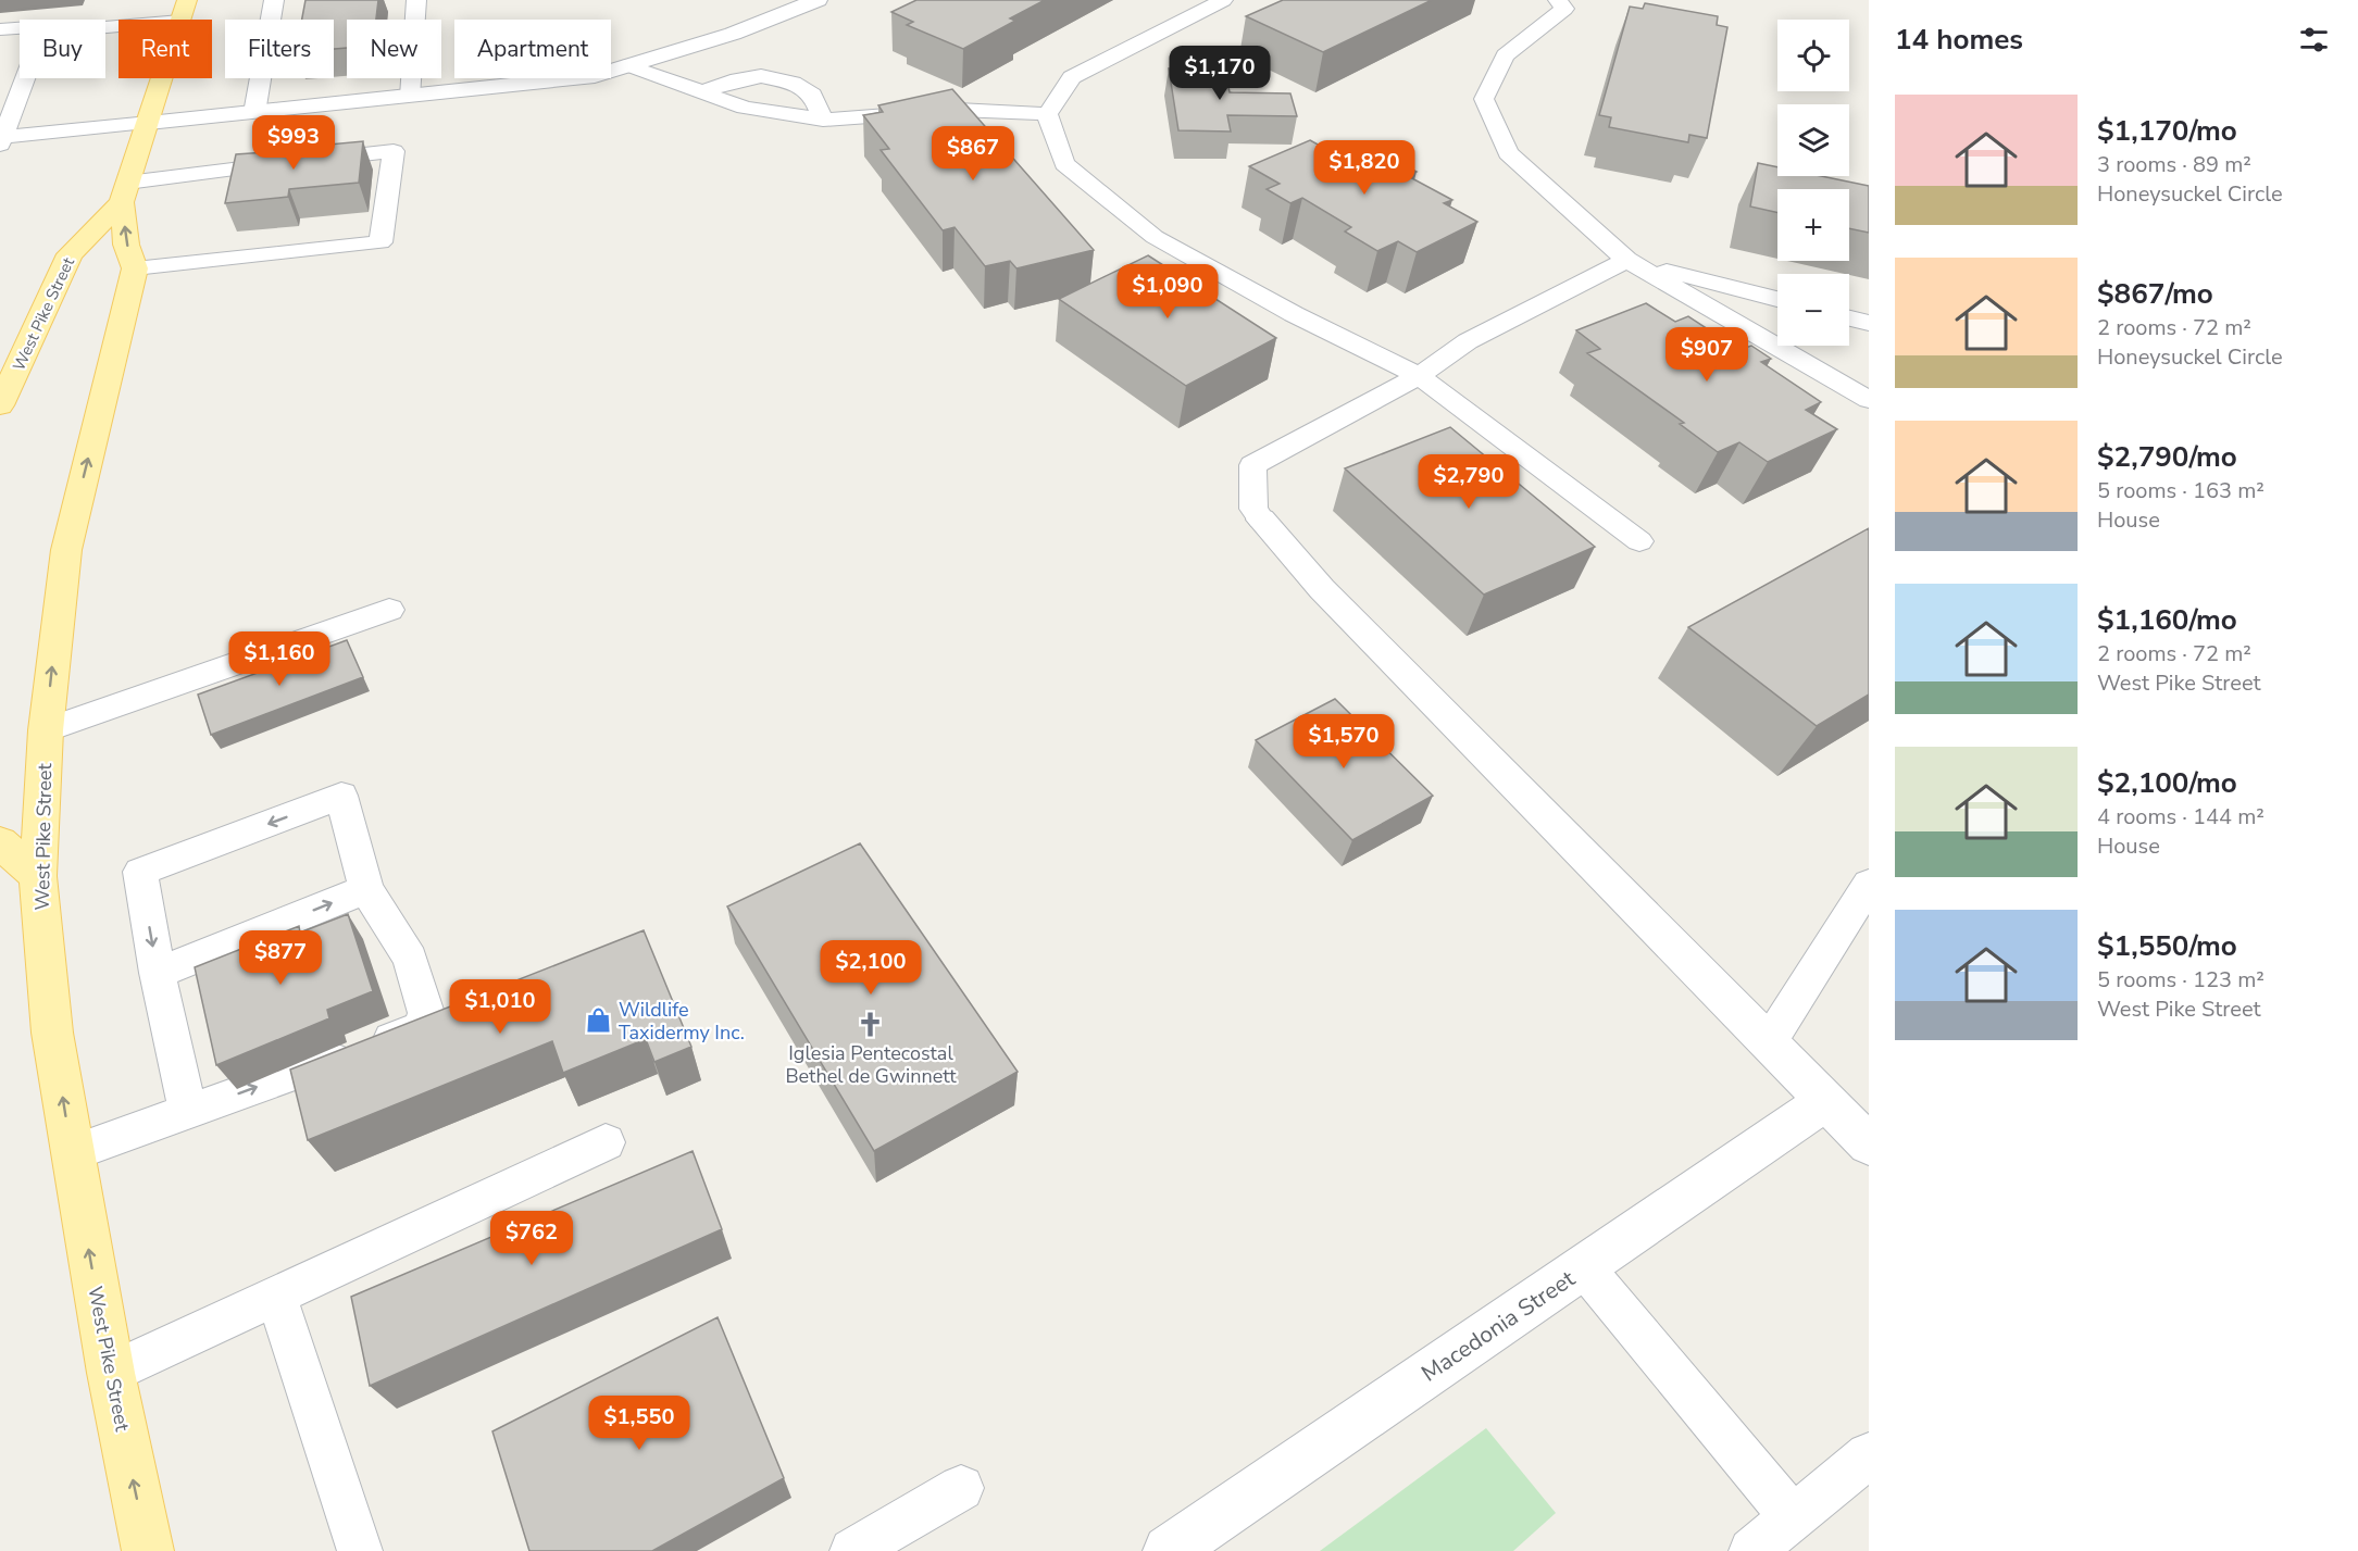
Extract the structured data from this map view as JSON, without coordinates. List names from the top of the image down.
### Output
{
  "streets": {
    "main road": ["West Pike Street"],
    "street": ["Macedonia Street"]
  },
  "one_way": ["West Pike Street"],
  "places": {
    "shop": ["Wildlife Taxidermy Inc."],
    "church": ["Iglesia Pentecostal Bethel de Gwinnett"]
  },
  "page": {
    "heading": "14 homes",
    "map_buttons": ["+", "−"],
    "chip": [
      "Buy",
      "Rent",
      "Filters",
      "New",
      "Apartment"
    ],
    "price": [
      "$1,170",
      "$993",
      "$867",
      "$1,820",
      "$1,090",
      "$907",
      "$2,790",
      "$1,160",
      "$1,570",
      "$877",
      "$2,100",
      "$1,010",
      "$762",
      "$1,550"
    ],
    "list": [
      {
        "name": "$1,170/mo",
        "note": "3 rooms · 89 m² · Honeysuckel Circle"
      },
      {
        "name": "$867/mo",
        "note": "2 rooms · 72 m² · Honeysuckel Circle"
      },
      {
        "name": "$2,790/mo",
        "note": "5 rooms · 163 m² · House"
      },
      {
        "name": "$1,160/mo",
        "note": "2 rooms · 72 m² · West Pike Street"
      },
      {
        "name": "$2,100/mo",
        "note": "4 rooms · 144 m² · House"
      },
      {
        "name": "$1,550/mo",
        "note": "5 rooms · 123 m² · West Pike Street"
      }
    ]
  }
}
